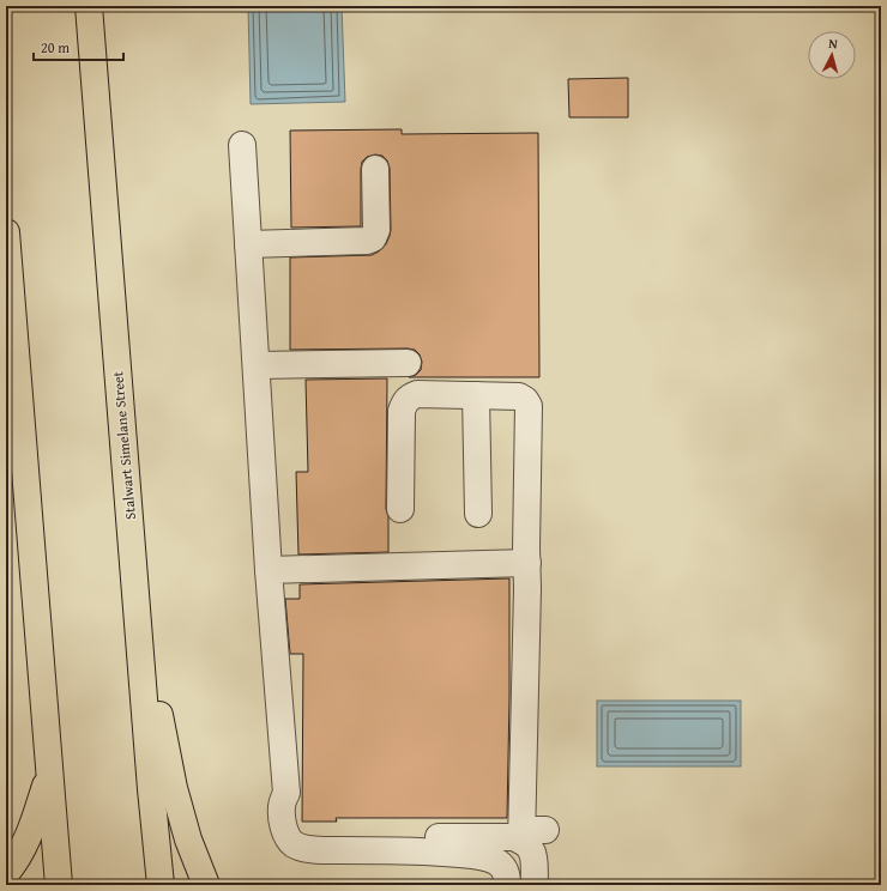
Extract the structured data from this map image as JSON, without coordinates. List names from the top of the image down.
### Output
{
  "streets": {
    "highway": ["Stalwart Simelane Street"]
  },
  "scale_bar": "20 m",
  "north": "top"
}
